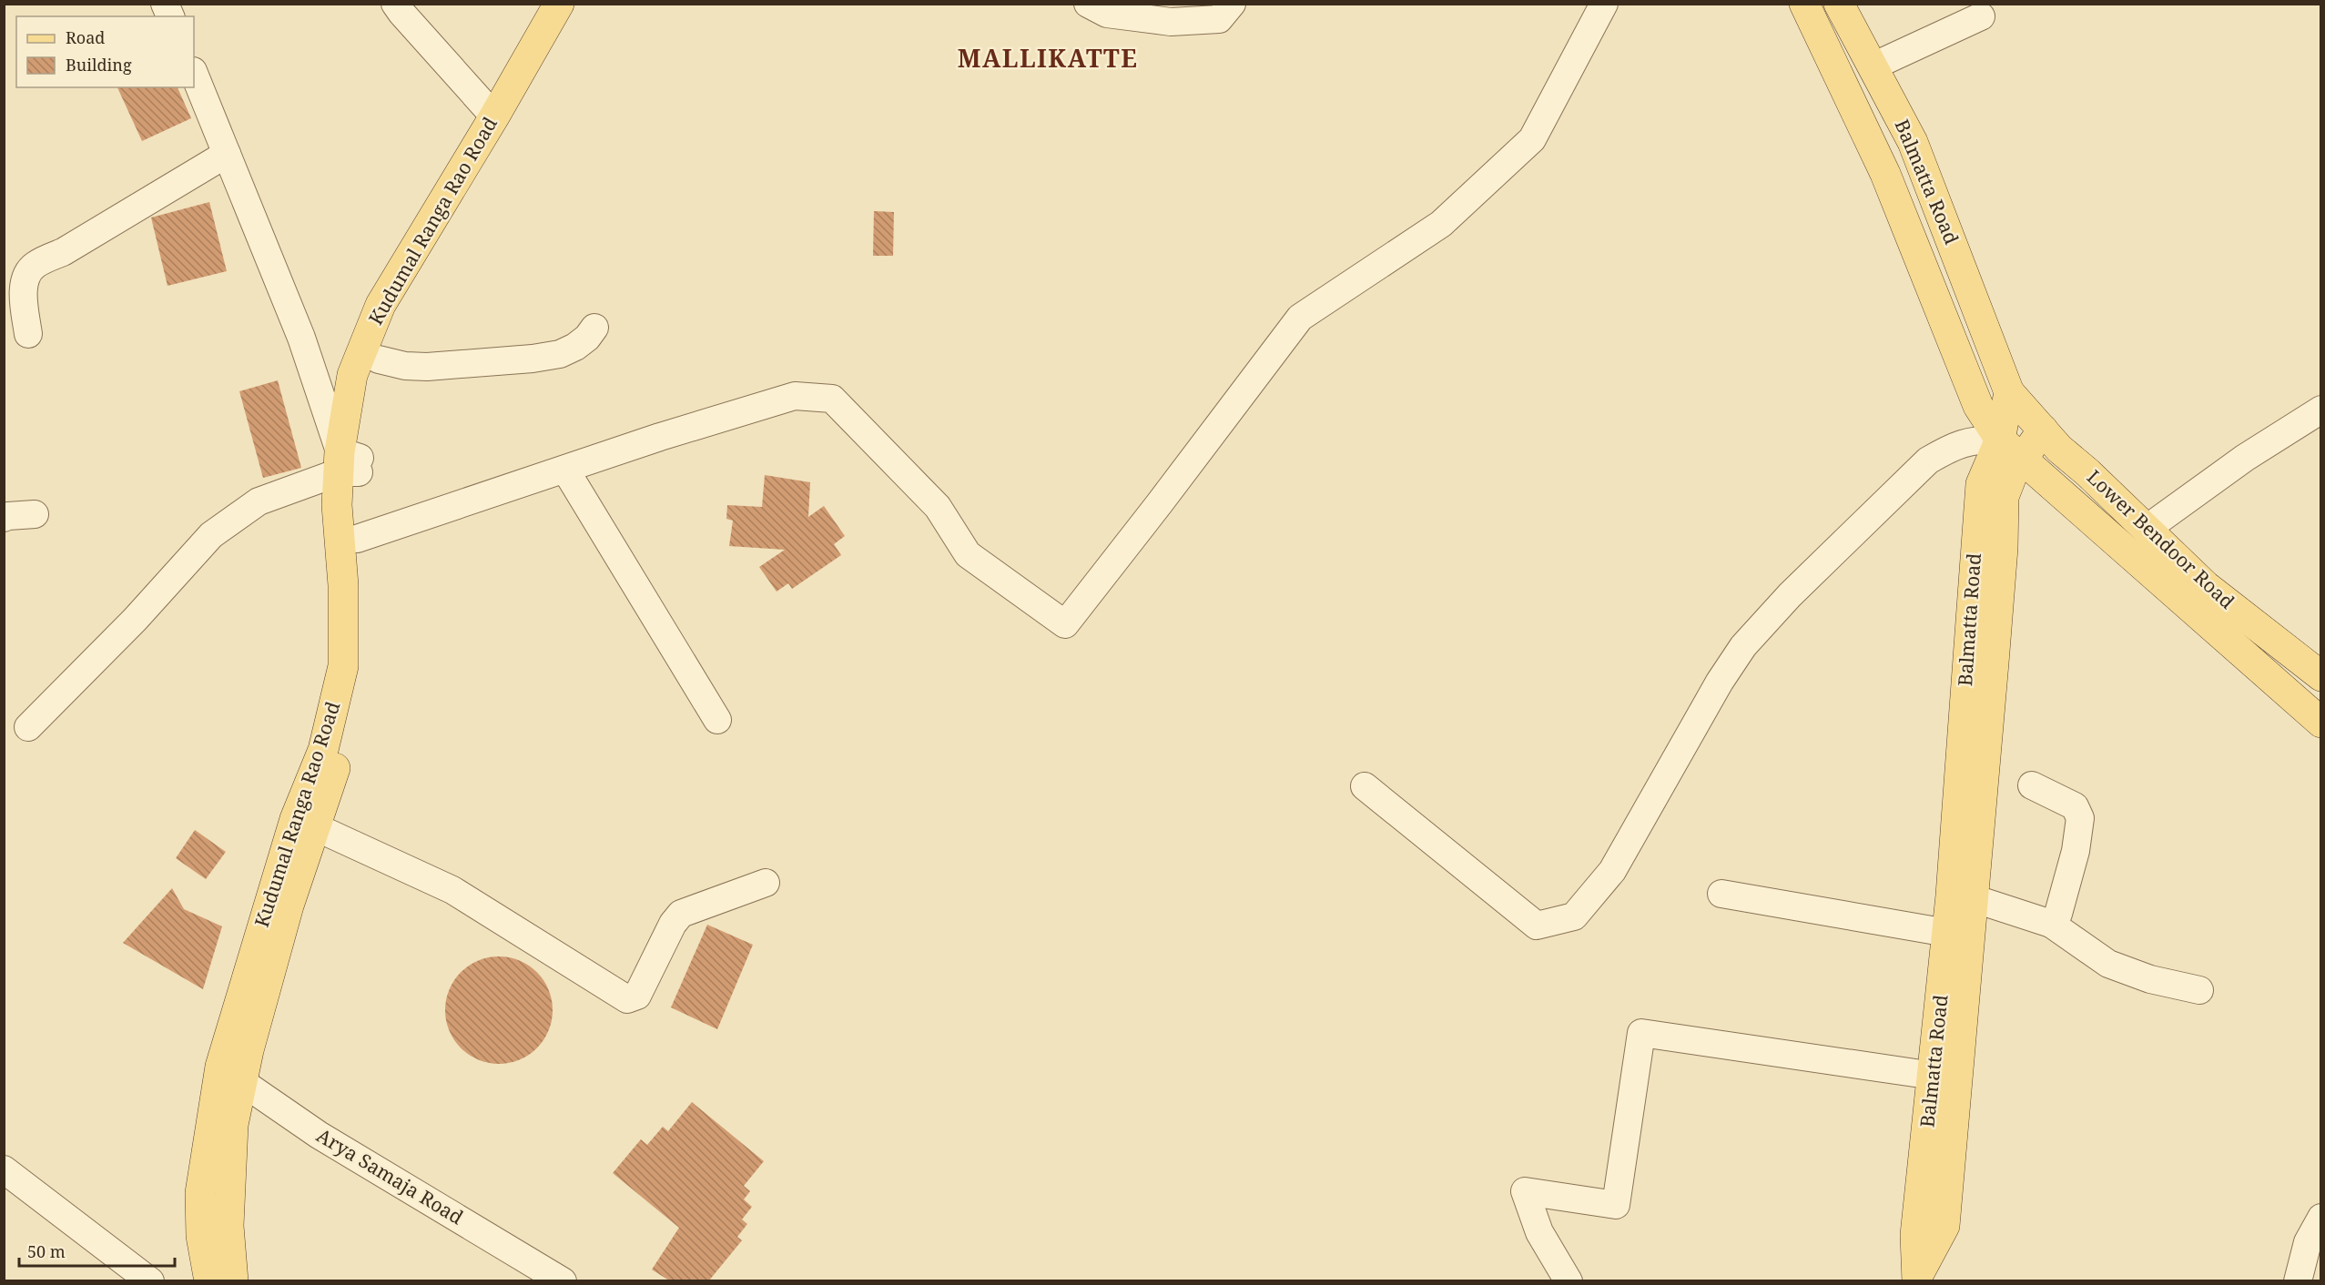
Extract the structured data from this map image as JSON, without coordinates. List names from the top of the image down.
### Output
{
  "streets": {
    "main road": ["Balmatta Road", "Kudumal Ranga Rao Road", "Lower Bendoor Road"],
    "street": ["Arya Samaja Road"]
  },
  "crossings": [
    ["Balmatta Road", "Lower Bendoor Road"],
    ["Kudumal Ranga Rao Road", "Arya Samaja Road"]
  ],
  "districts": ["MALLIKATTE"],
  "legend": ["Road", "Building"],
  "scale_bar": "50 m"
}
